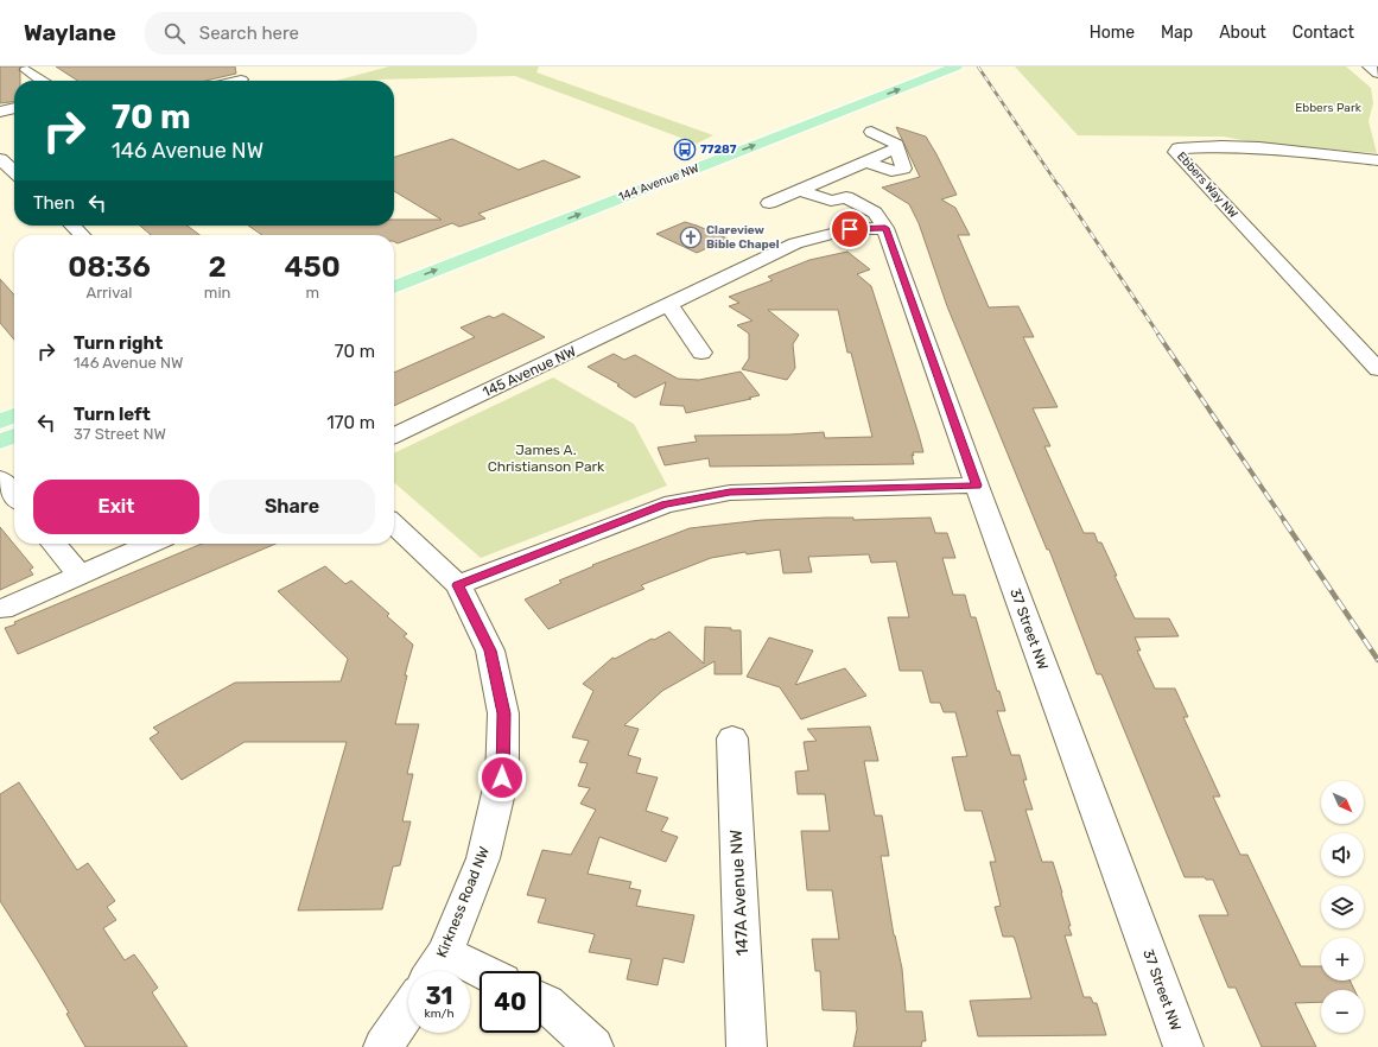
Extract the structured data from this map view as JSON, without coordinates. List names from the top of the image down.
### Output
{
  "streets": {
    "main road": ["144 Avenue NW"],
    "street": [
      "Ebbers Way NW",
      "145 Avenue NW",
      "37 Street NW",
      "147A Avenue NW",
      "Kirkness Road NW"
    ]
  },
  "crossings": [
    ["145 Avenue NW", "37 Street NW"]
  ],
  "parks": ["Ebbers Park", "James A. Christianson Park"],
  "places": {
    "bus stop": ["77287"],
    "church": ["Clareview Bible Chapel"]
  },
  "north": "bottom right",
  "page": {
    "header": "Waylane",
    "search": "Search here",
    "nav": [
      "Home",
      "Map",
      "About",
      "Contact"
    ],
    "turn": ["70 m", "146 Avenue NW"],
    "then": "Then",
    "eta": [
      "08:36",
      "Arrival",
      "2",
      "min",
      "450",
      "m"
    ],
    "list": [
      {
        "name": "Turn right",
        "note": "146 Avenue NW",
        "value": "70 m"
      },
      {
        "name": "Turn left",
        "note": "37 Street NW",
        "value": "170 m"
      }
    ],
    "buttons": ["Exit", "Share"],
    "map_buttons": ["+", "−"],
    "speed": "31 km/h",
    "limit": "40"
  }
}
